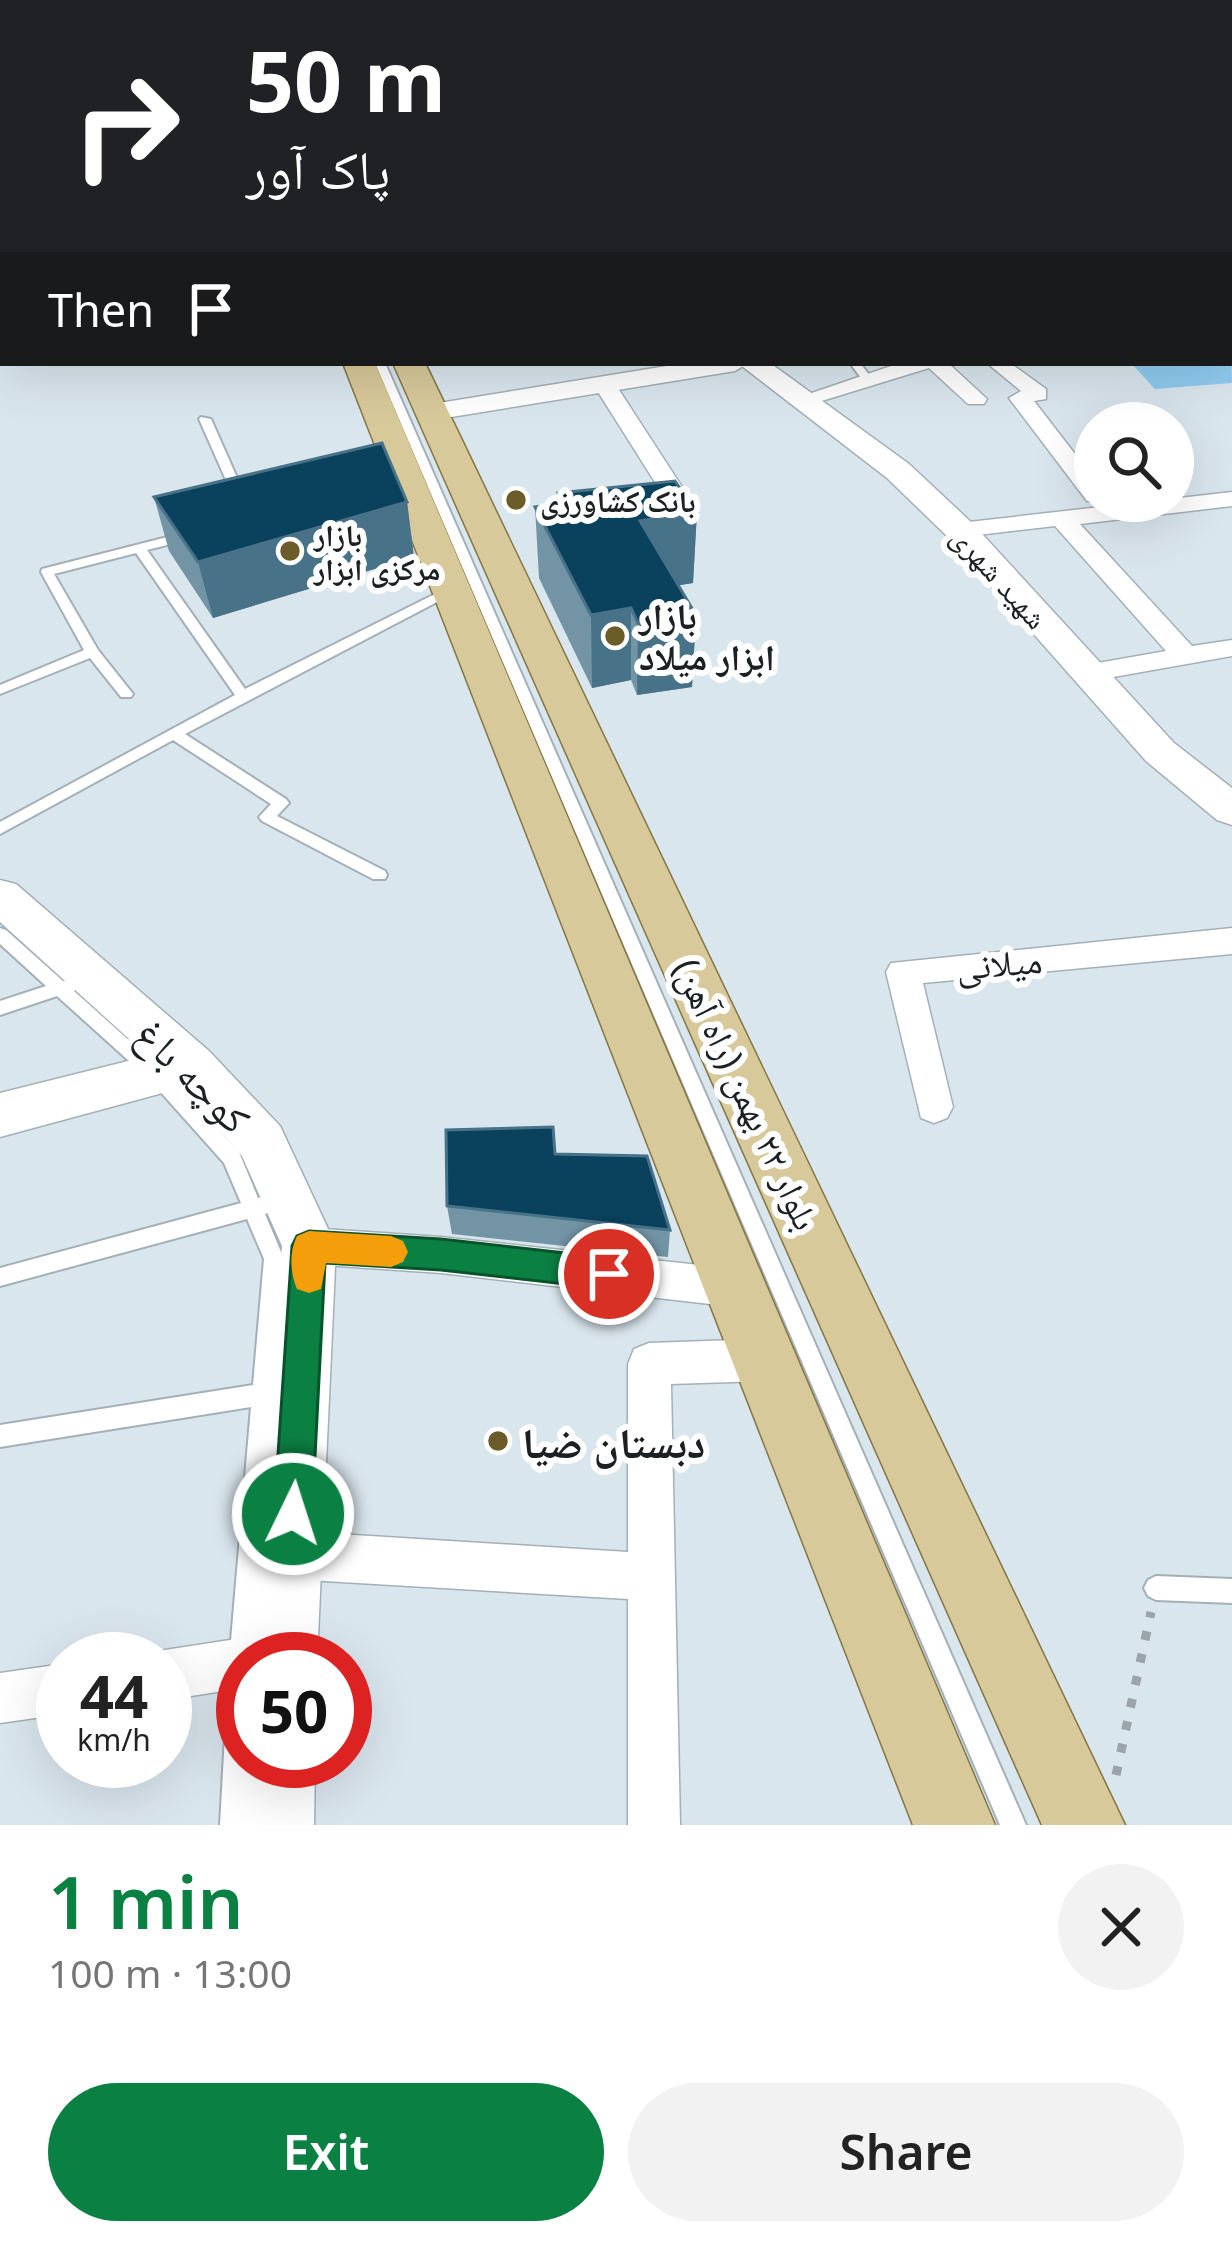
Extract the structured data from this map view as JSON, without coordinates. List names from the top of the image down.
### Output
{
  "streets": {
    "main road": ["شهید شهری", "کوچه باغ", "بلوار ۲۲ بهمن (راه آهن)"],
    "street": ["میلانی"]
  },
  "places": [
    "بانک کشاورزی",
    "بازار مرکزی ابزار",
    "بازار ابزار میلاد",
    "دبستان ضیا"
  ],
  "page": {
    "turn": ["50 m", "پاک آور"],
    "then": "Then",
    "speed": "44 km/h",
    "limit": "50",
    "heading": ["1 min", "100 m · 13:00"],
    "buttons": ["Exit", "Share"]
  }
}
